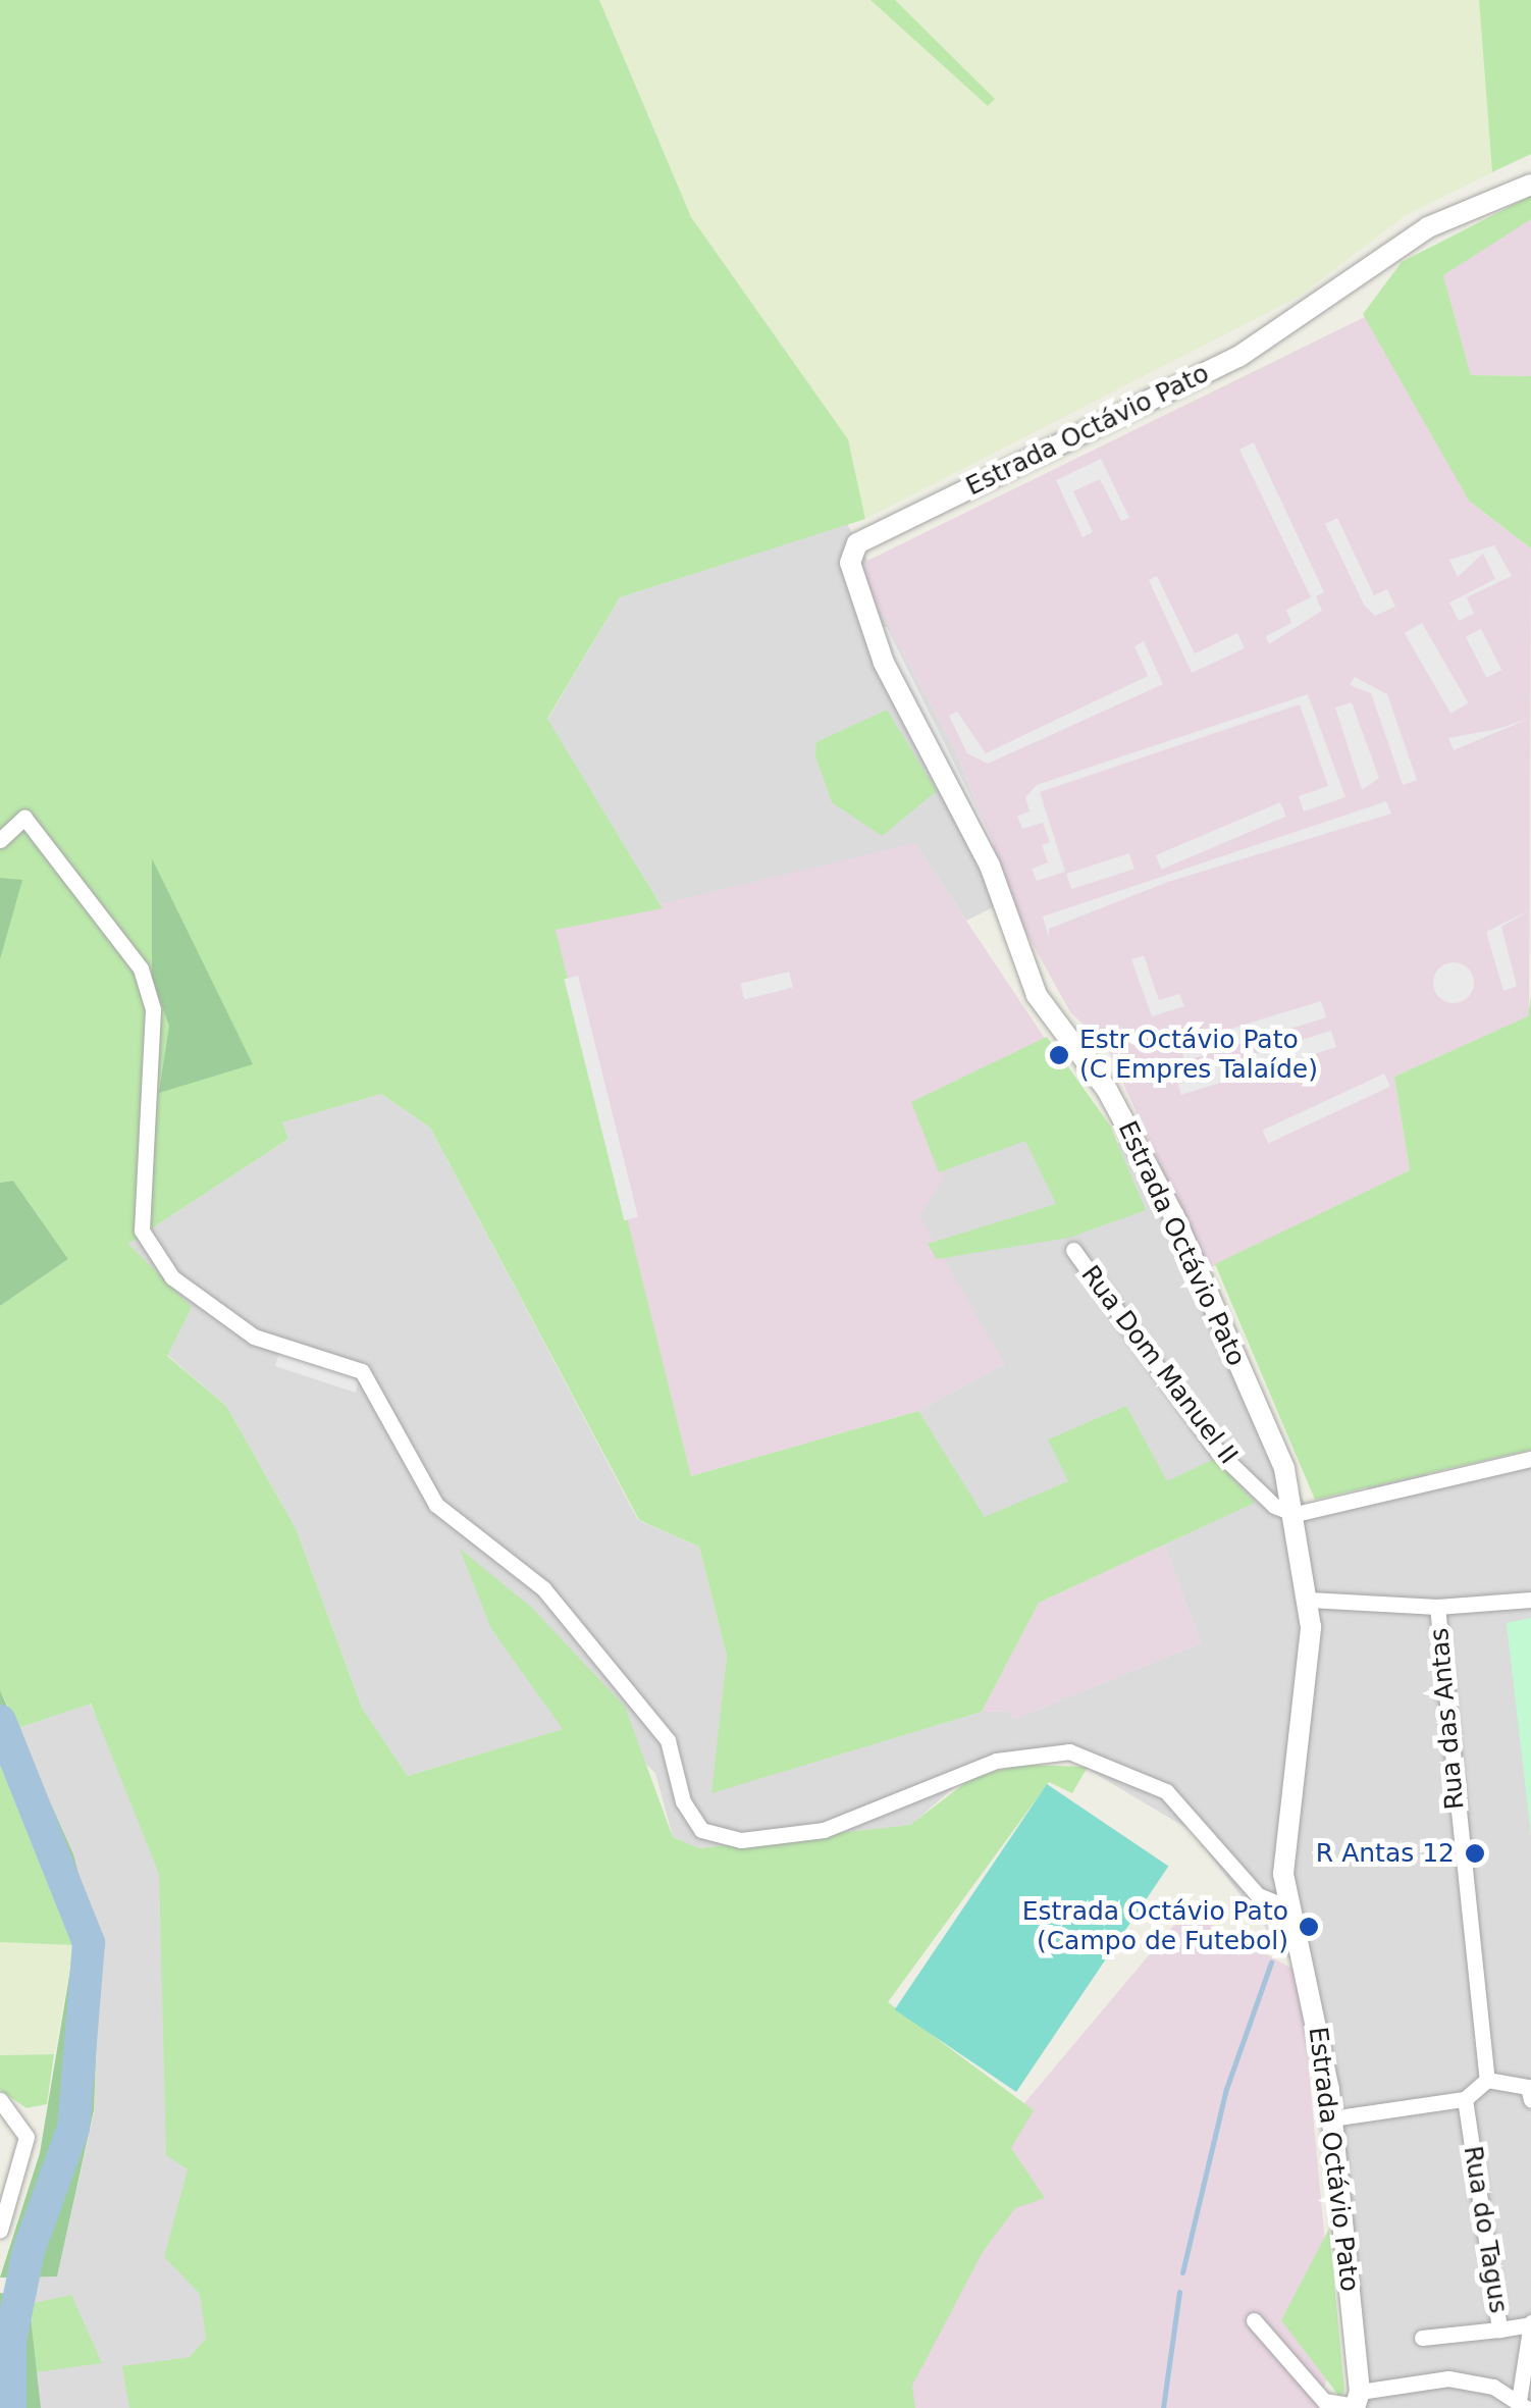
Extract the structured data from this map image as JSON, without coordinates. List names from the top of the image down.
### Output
{
  "streets": {
    "street": [
      "Estrada Octávio Pato",
      "Rua Dom Manuel II",
      "Rua das Antas",
      "Rua do Tagus"
    ]
  },
  "crossings": [
    ["Estrada Octávio Pato", "Rua Dom Manuel II"]
  ],
  "places": ["Estr Octávio Pato (C Empres Talaíde)", "R Antas 12", "Estrada Octávio Pato (Campo de Futebol)"]
}
